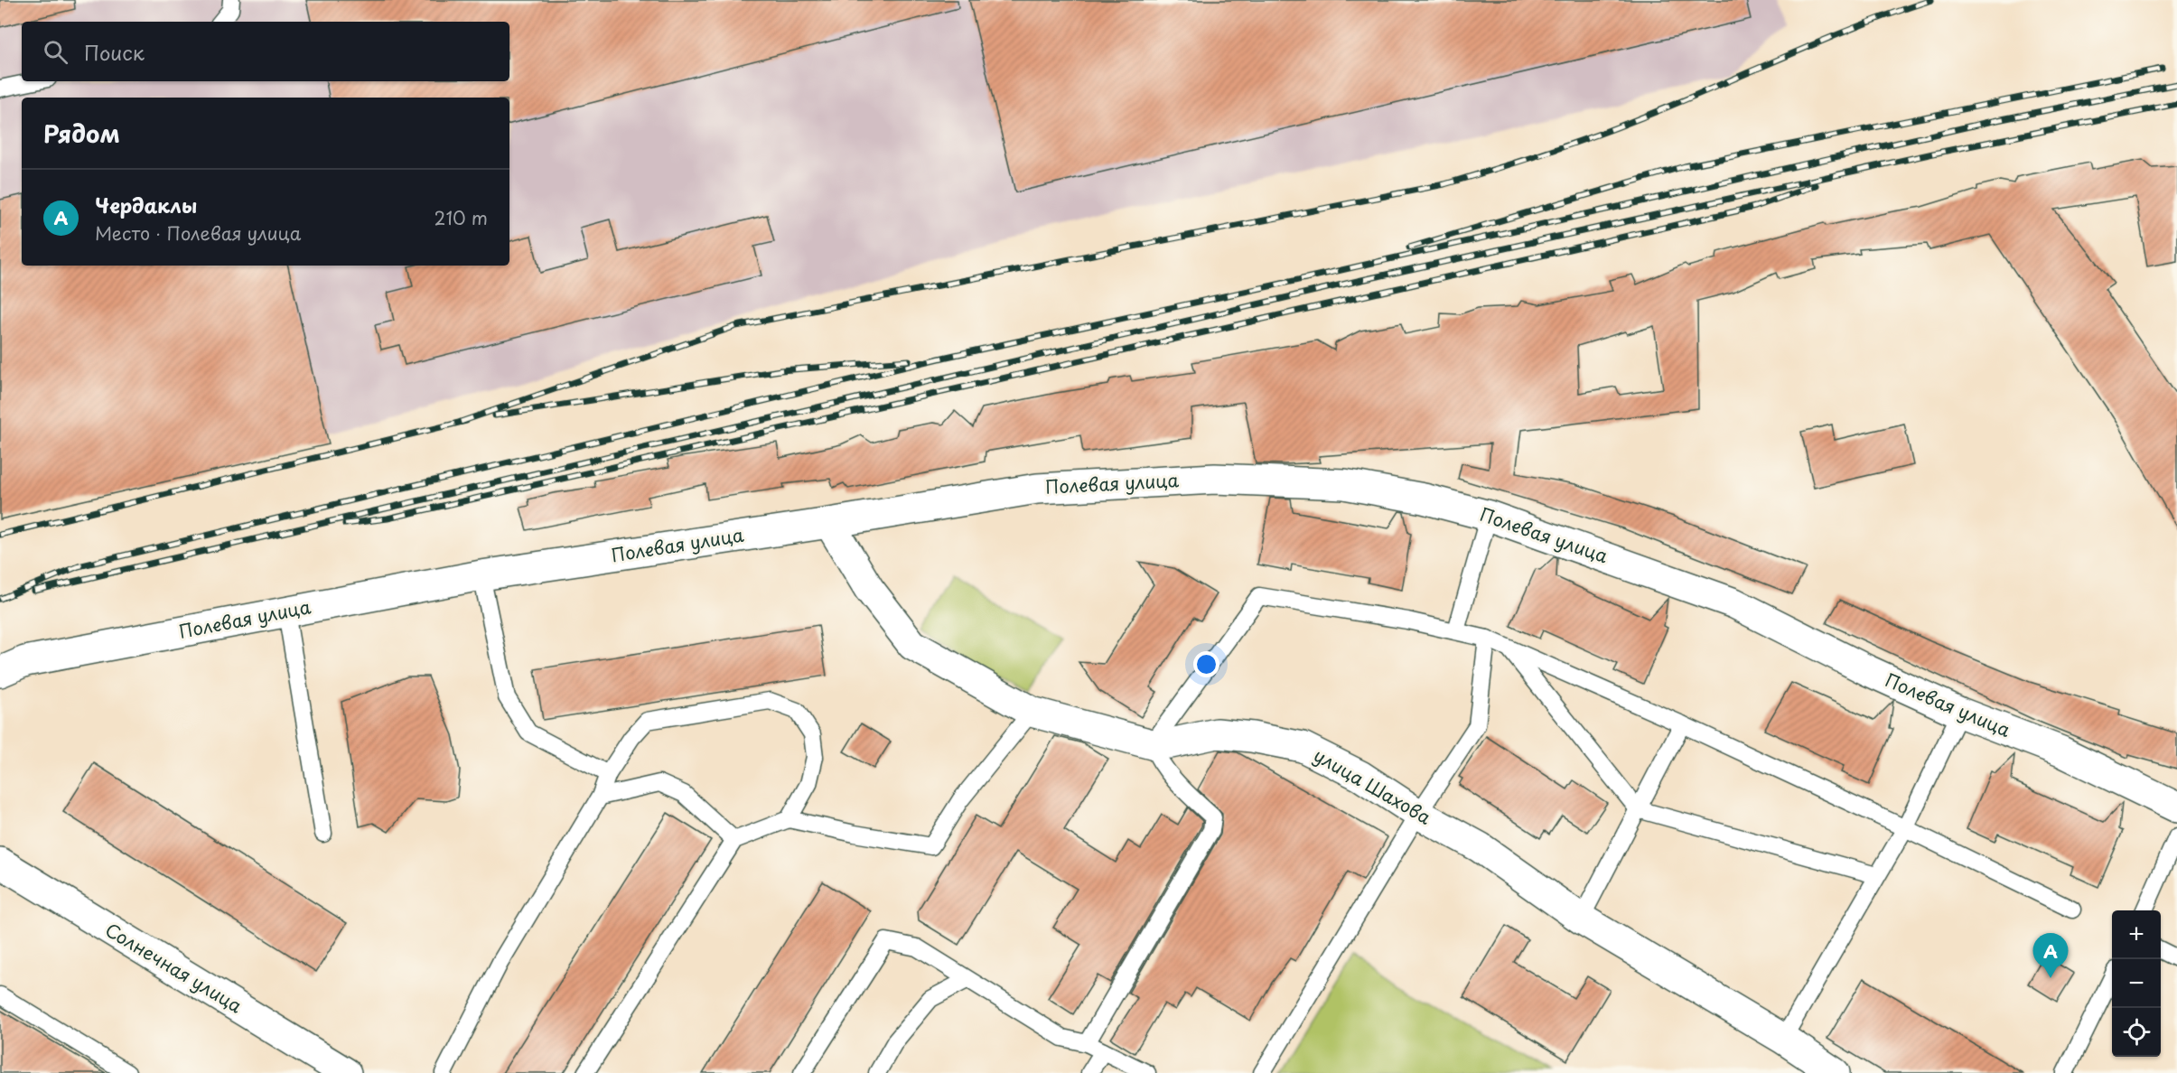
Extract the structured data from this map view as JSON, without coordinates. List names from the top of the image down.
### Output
{
  "streets": {
    "street": ["Полевая улица", "улица Шахова", "Солнечная улица"]
  },
  "crossings": [
    ["Полевая улица", "улица Шахова"]
  ],
  "page": {
    "search": "Поиск",
    "heading": "Рядом",
    "list": [
      {
        "mark": "A",
        "name": "Чердаклы",
        "note": "Место · Полевая улица",
        "value": "210 m"
      }
    ],
    "map_buttons": ["+", "−"],
    "pins": "A"
  }
}
